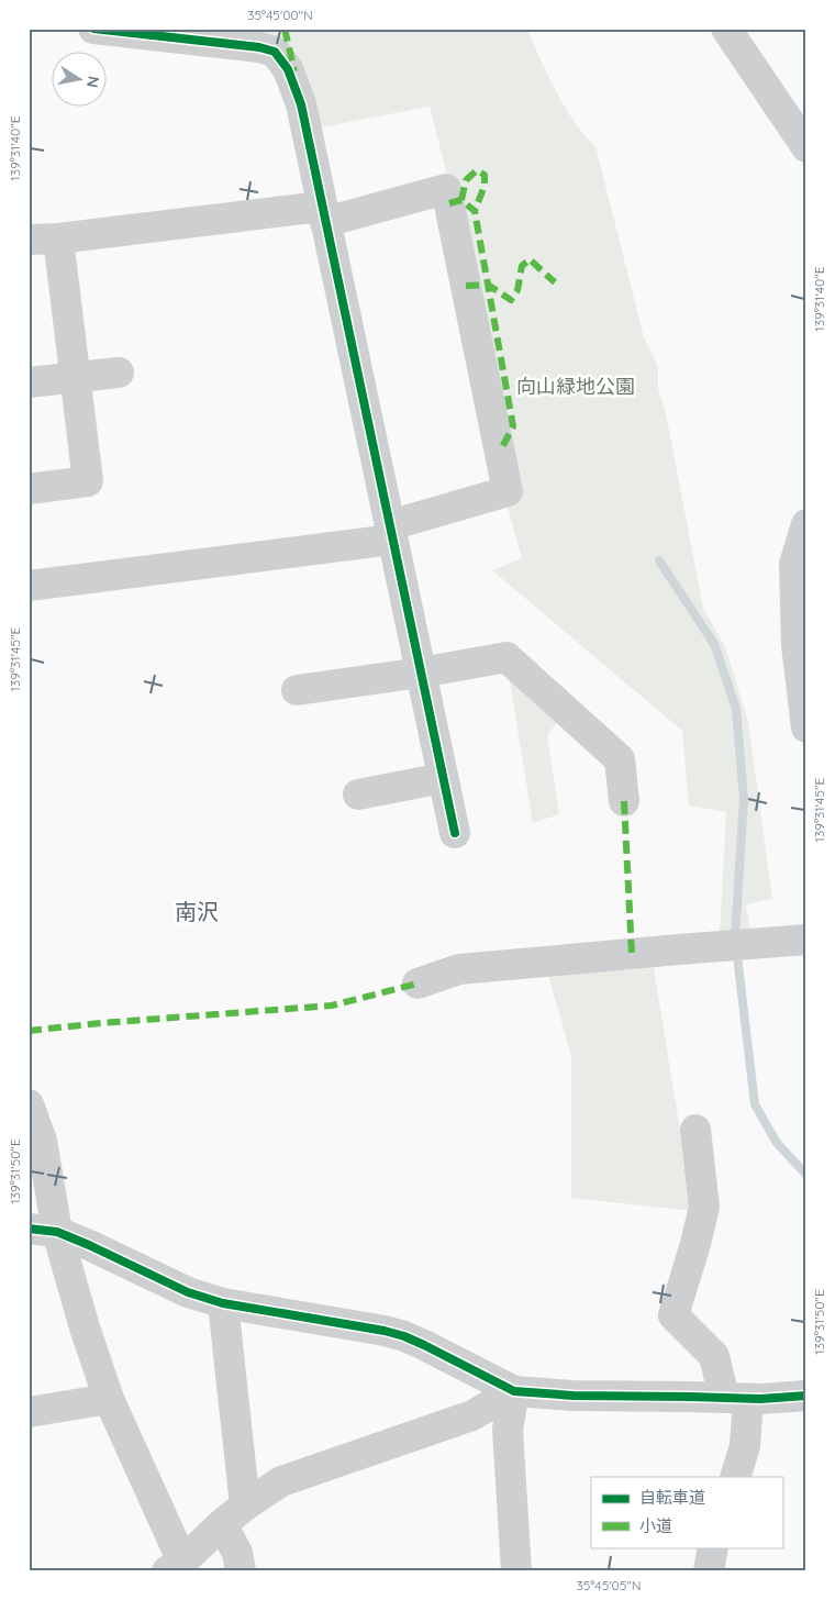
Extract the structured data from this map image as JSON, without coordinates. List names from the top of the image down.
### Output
{
  "districts": ["南沢"],
  "parks": ["向山緑地公園"],
  "legend": ["自転車道", "小道"],
  "north": "right",
  "coordinates": [
    "35°45'00\"N",
    "139°31'40\"E",
    "139°31'45\"E",
    "139°31'50\"E",
    "35°45'05\"N"
  ]
}
